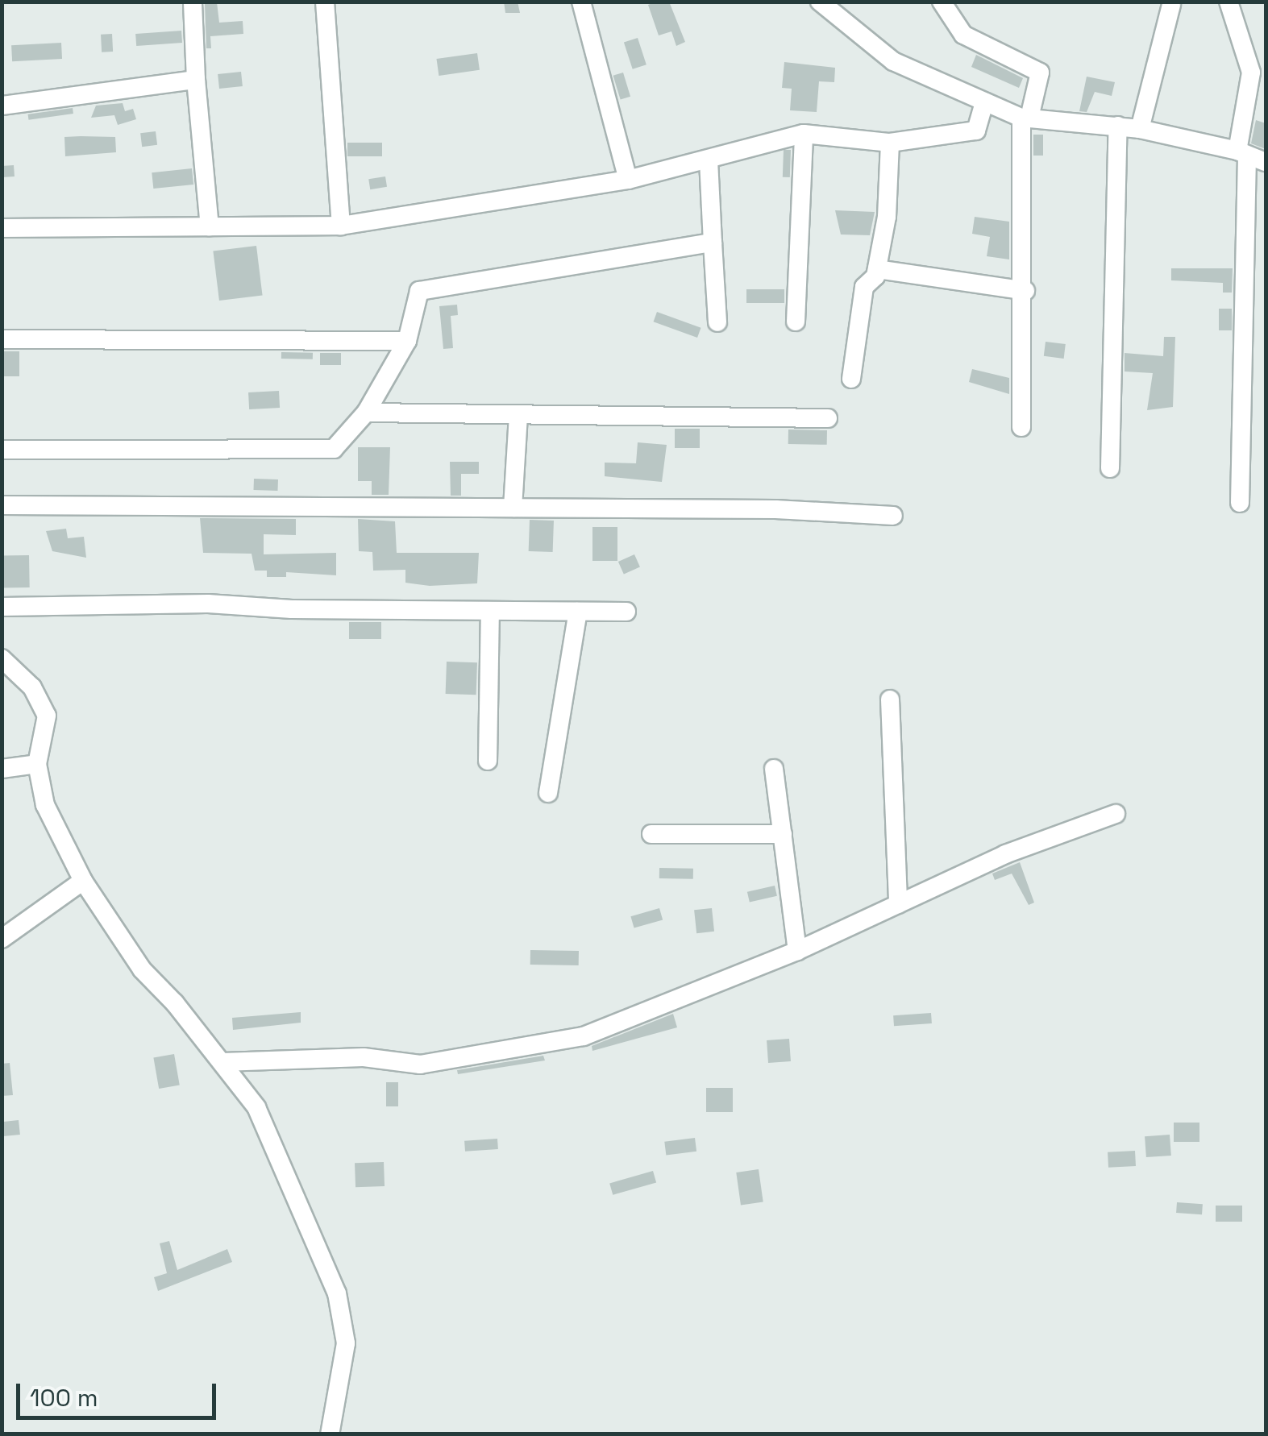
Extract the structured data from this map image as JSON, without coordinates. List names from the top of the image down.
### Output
{
  "scale_bar": "100 m"
}
